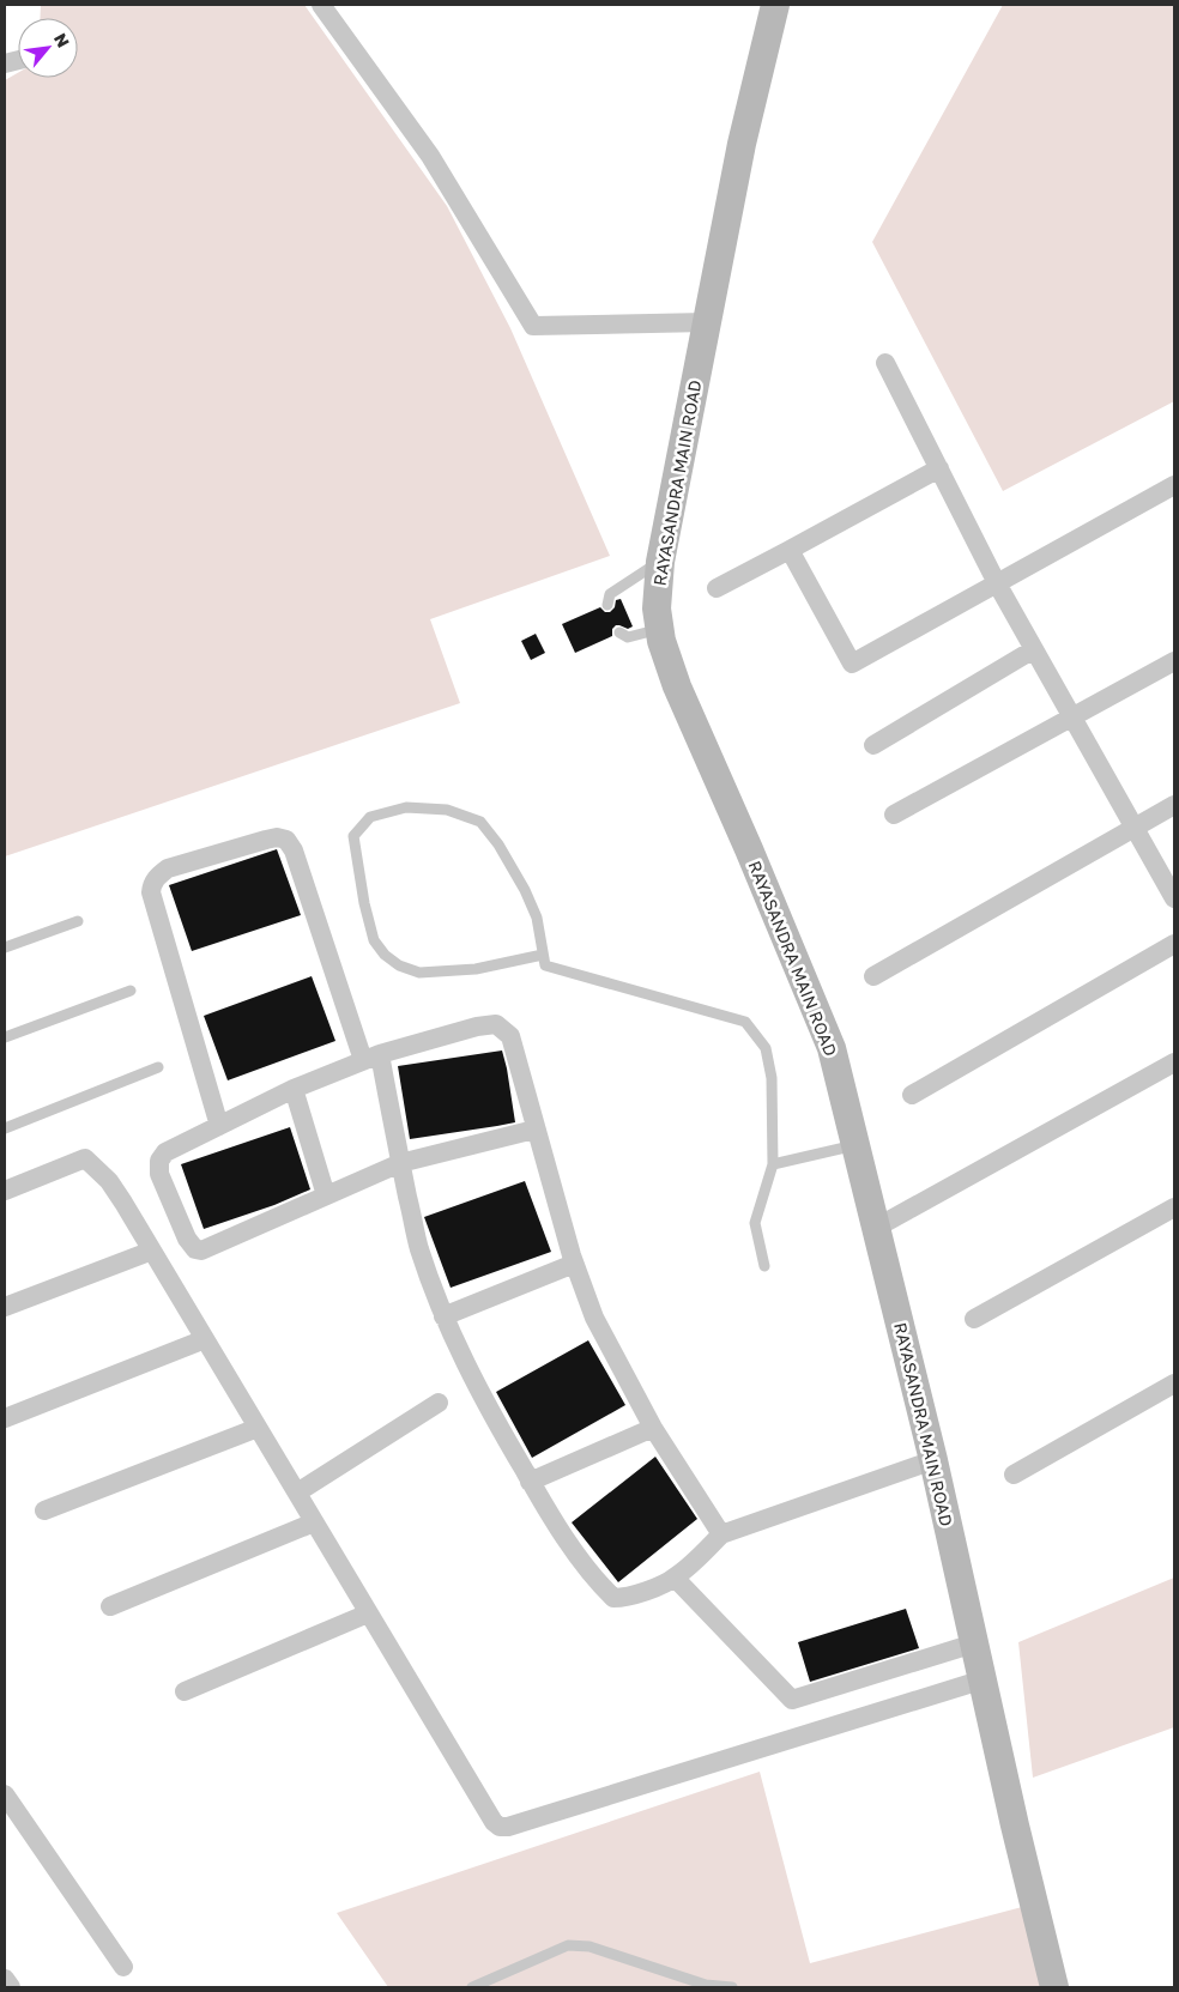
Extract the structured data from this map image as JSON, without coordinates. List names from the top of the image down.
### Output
{
  "streets": {
    "street": ["RAYASANDRA MAIN ROAD"]
  },
  "north": "top right"
}
